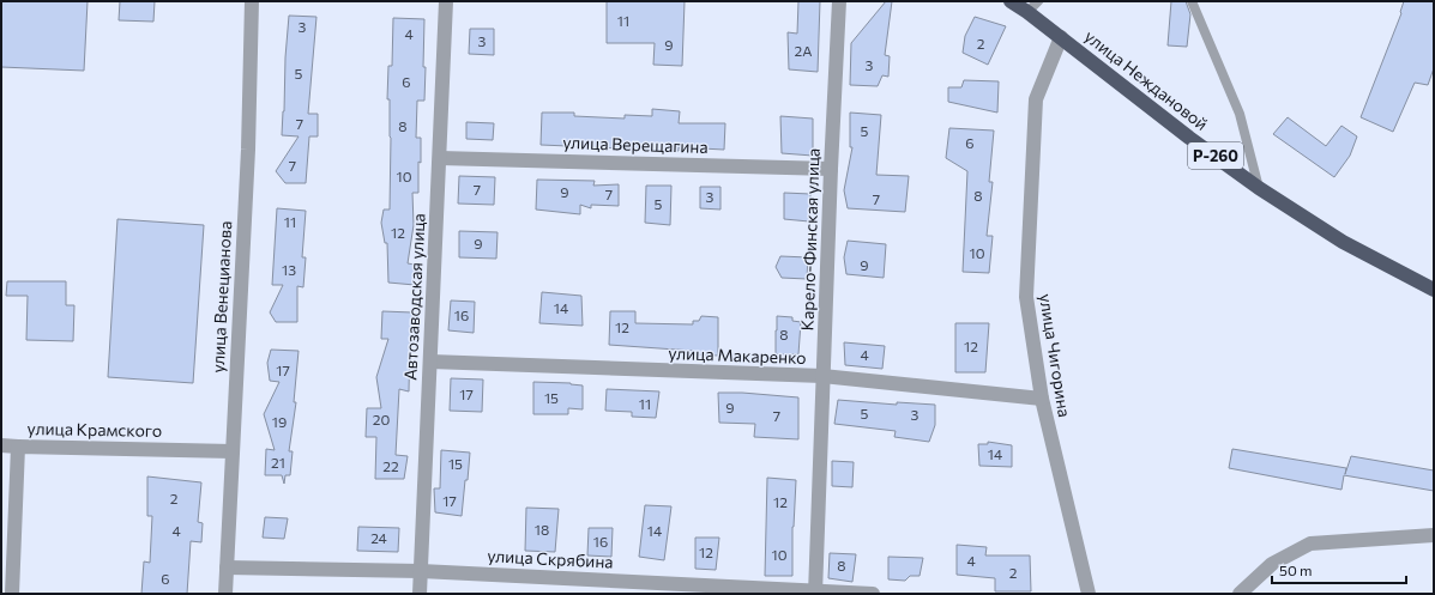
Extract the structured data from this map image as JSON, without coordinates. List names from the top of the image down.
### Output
{
  "streets": {
    "highway": ["улица Неждановой", "Р-260"],
    "street": [
      "улица Верещагина",
      "Карело-Финская улица",
      "улица Венецианова",
      "Автозаводская улица",
      "улица Макаренко",
      "улица Чигорина",
      "улица Крамского",
      "улица Скрябина"
    ]
  },
  "crossings": [
    ["улица Неждановой", "улица Чигорина"],
    ["улица Верещагина", "Карело-Финская улица"],
    ["улица Верещагина", "Автозаводская улица"],
    ["Карело-Финская улица", "улица Макаренко"],
    ["Карело-Финская улица", "улица Скрябина"],
    ["улица Венецианова", "улица Крамского"],
    ["улица Венецианова", "улица Скрябина"],
    ["Автозаводская улица", "улица Макаренко"],
    ["Автозаводская улица", "улица Скрябина"],
    ["улица Макаренко", "улица Чигорина"]
  ],
  "house_numbers": [
    "11",
    "3",
    "4",
    "3",
    "2",
    "9",
    "2А",
    "3",
    "5",
    "6",
    "7",
    "8",
    "5",
    "6",
    "7",
    "10",
    "7",
    "9",
    "7",
    "8",
    "3",
    "7",
    "5",
    "11",
    "12",
    "9",
    "10",
    "9",
    "13",
    "14",
    "16",
    "12",
    "8",
    "12",
    "4",
    "17",
    "17",
    "15",
    "11",
    "9",
    "5",
    "3",
    "7",
    "20",
    "19",
    "14",
    "21",
    "15",
    "22",
    "2",
    "17",
    "12",
    "18",
    "4",
    "14",
    "24",
    "16",
    "12",
    "10",
    "4",
    "8",
    "2",
    "6"
  ],
  "scale_bar": "50 m"
}
